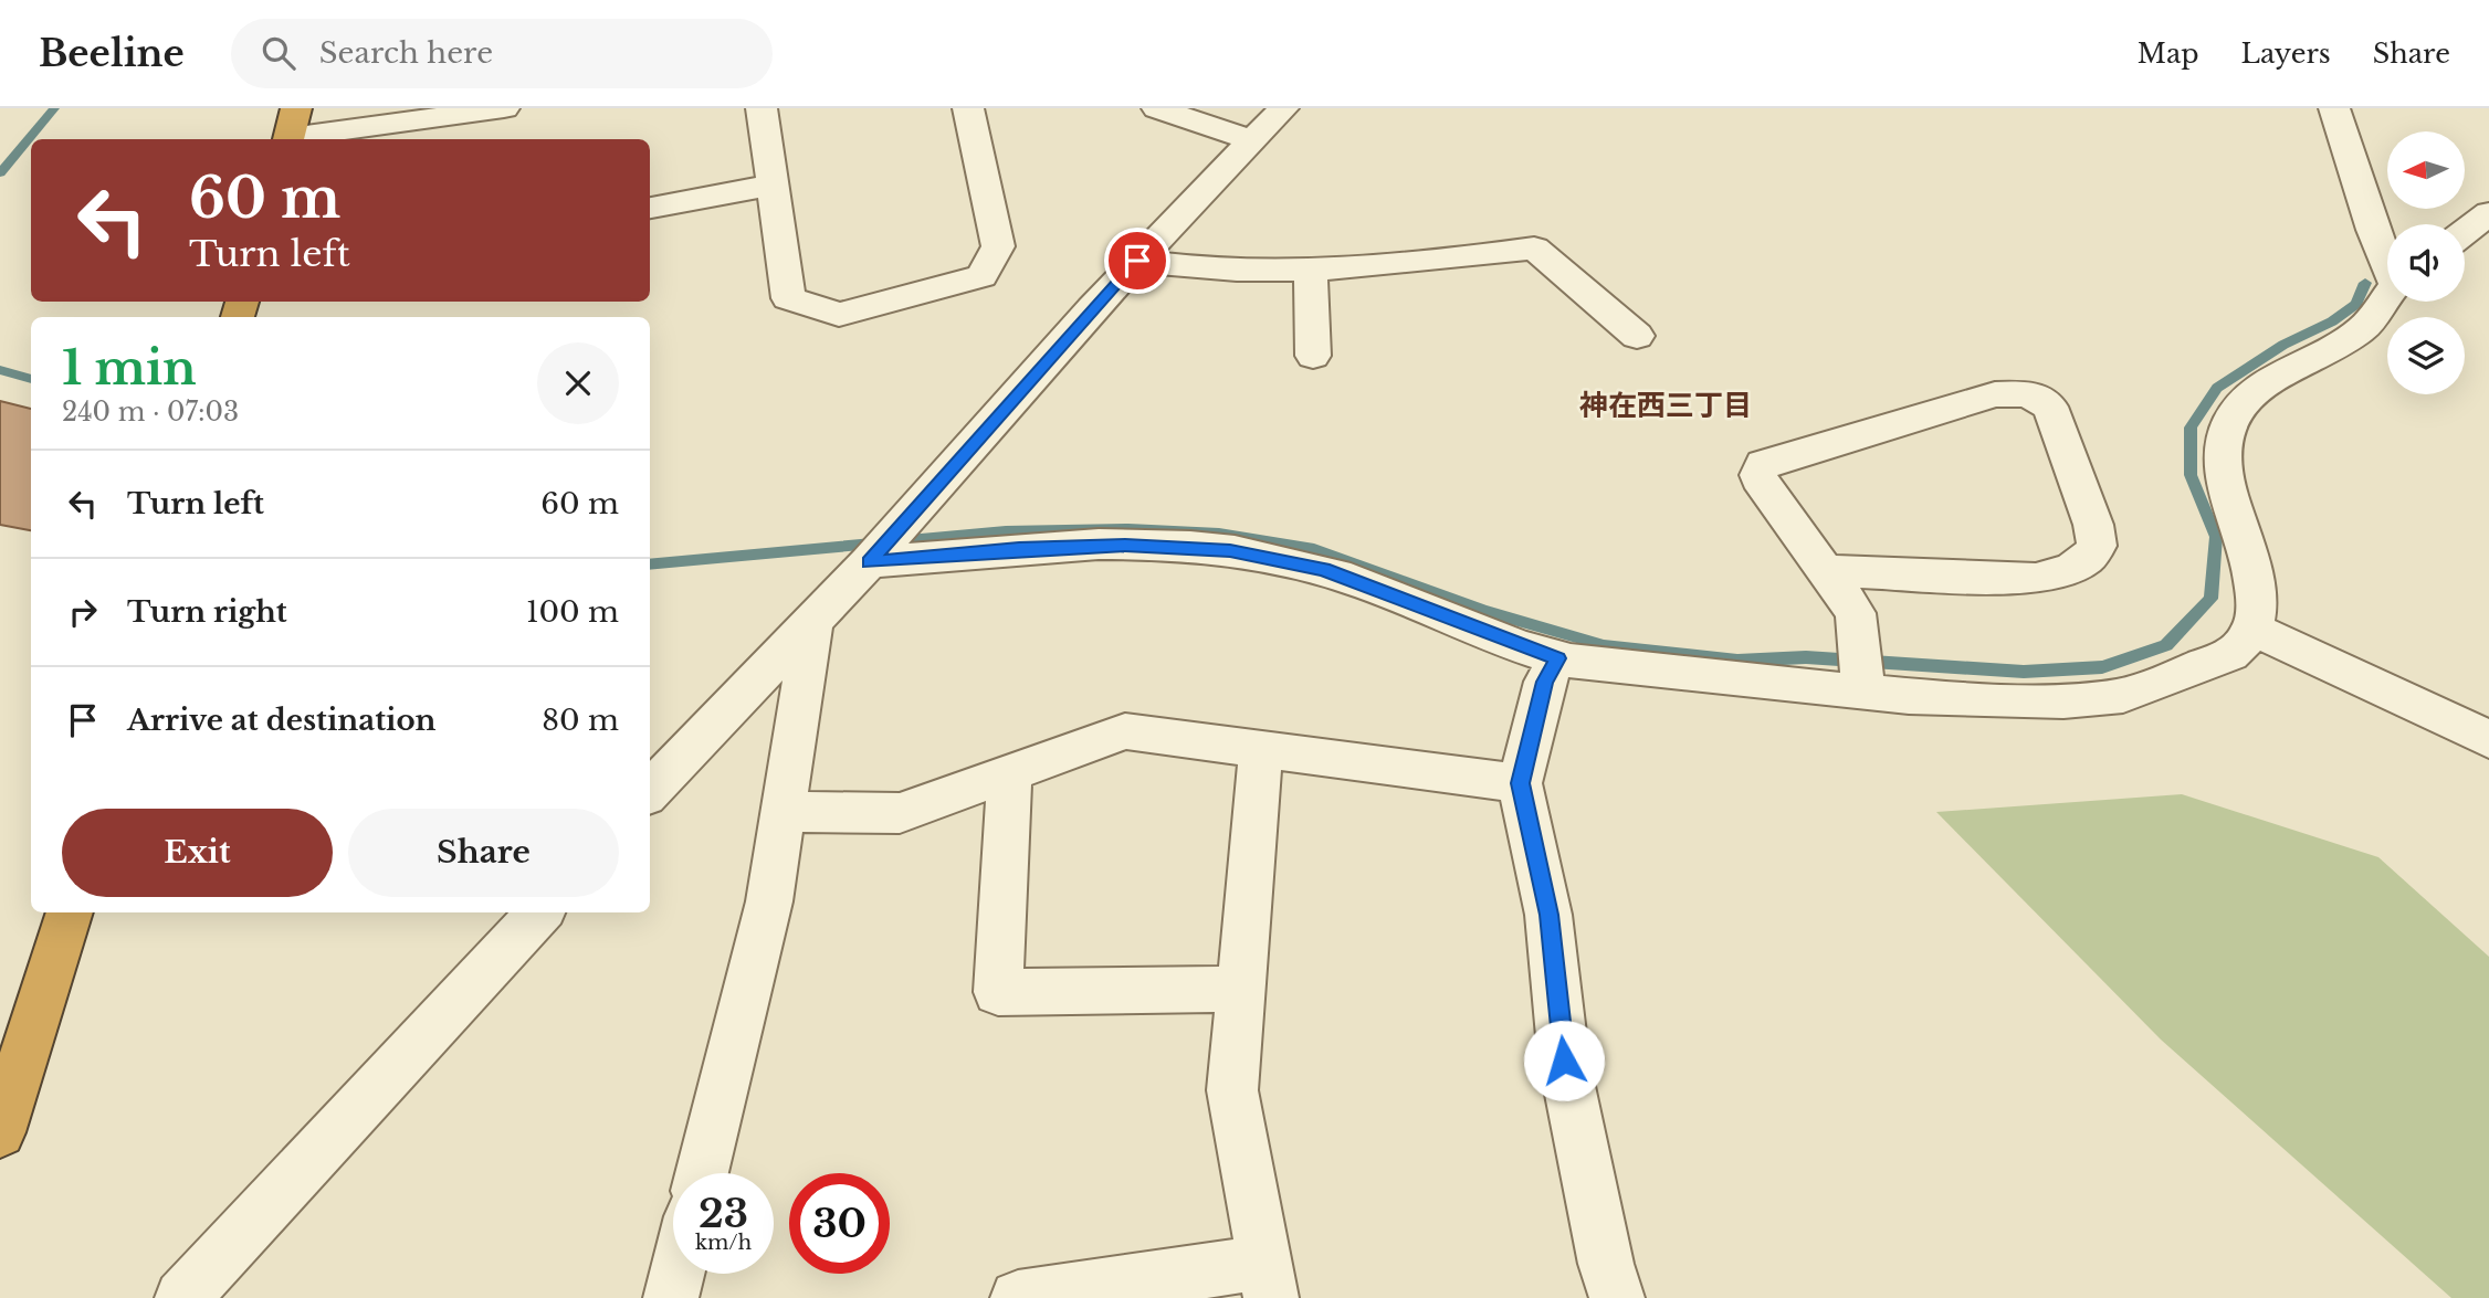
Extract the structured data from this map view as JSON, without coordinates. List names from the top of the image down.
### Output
{
  "districts": ["神在西三丁目"],
  "north": "left",
  "page": {
    "header": "Beeline",
    "search": "Search here",
    "nav": ["Map", "Layers", "Share"],
    "turn": ["60 m", "Turn left"],
    "heading": ["1 min", "240 m · 07:03"],
    "list": [
      {
        "name": "Turn left",
        "value": "60 m"
      },
      {
        "name": "Turn right",
        "value": "100 m"
      },
      {
        "name": "Arrive at destination",
        "value": "80 m"
      }
    ],
    "buttons": ["Exit", "Share"],
    "speed": "23 km/h",
    "limit": "30"
  }
}
